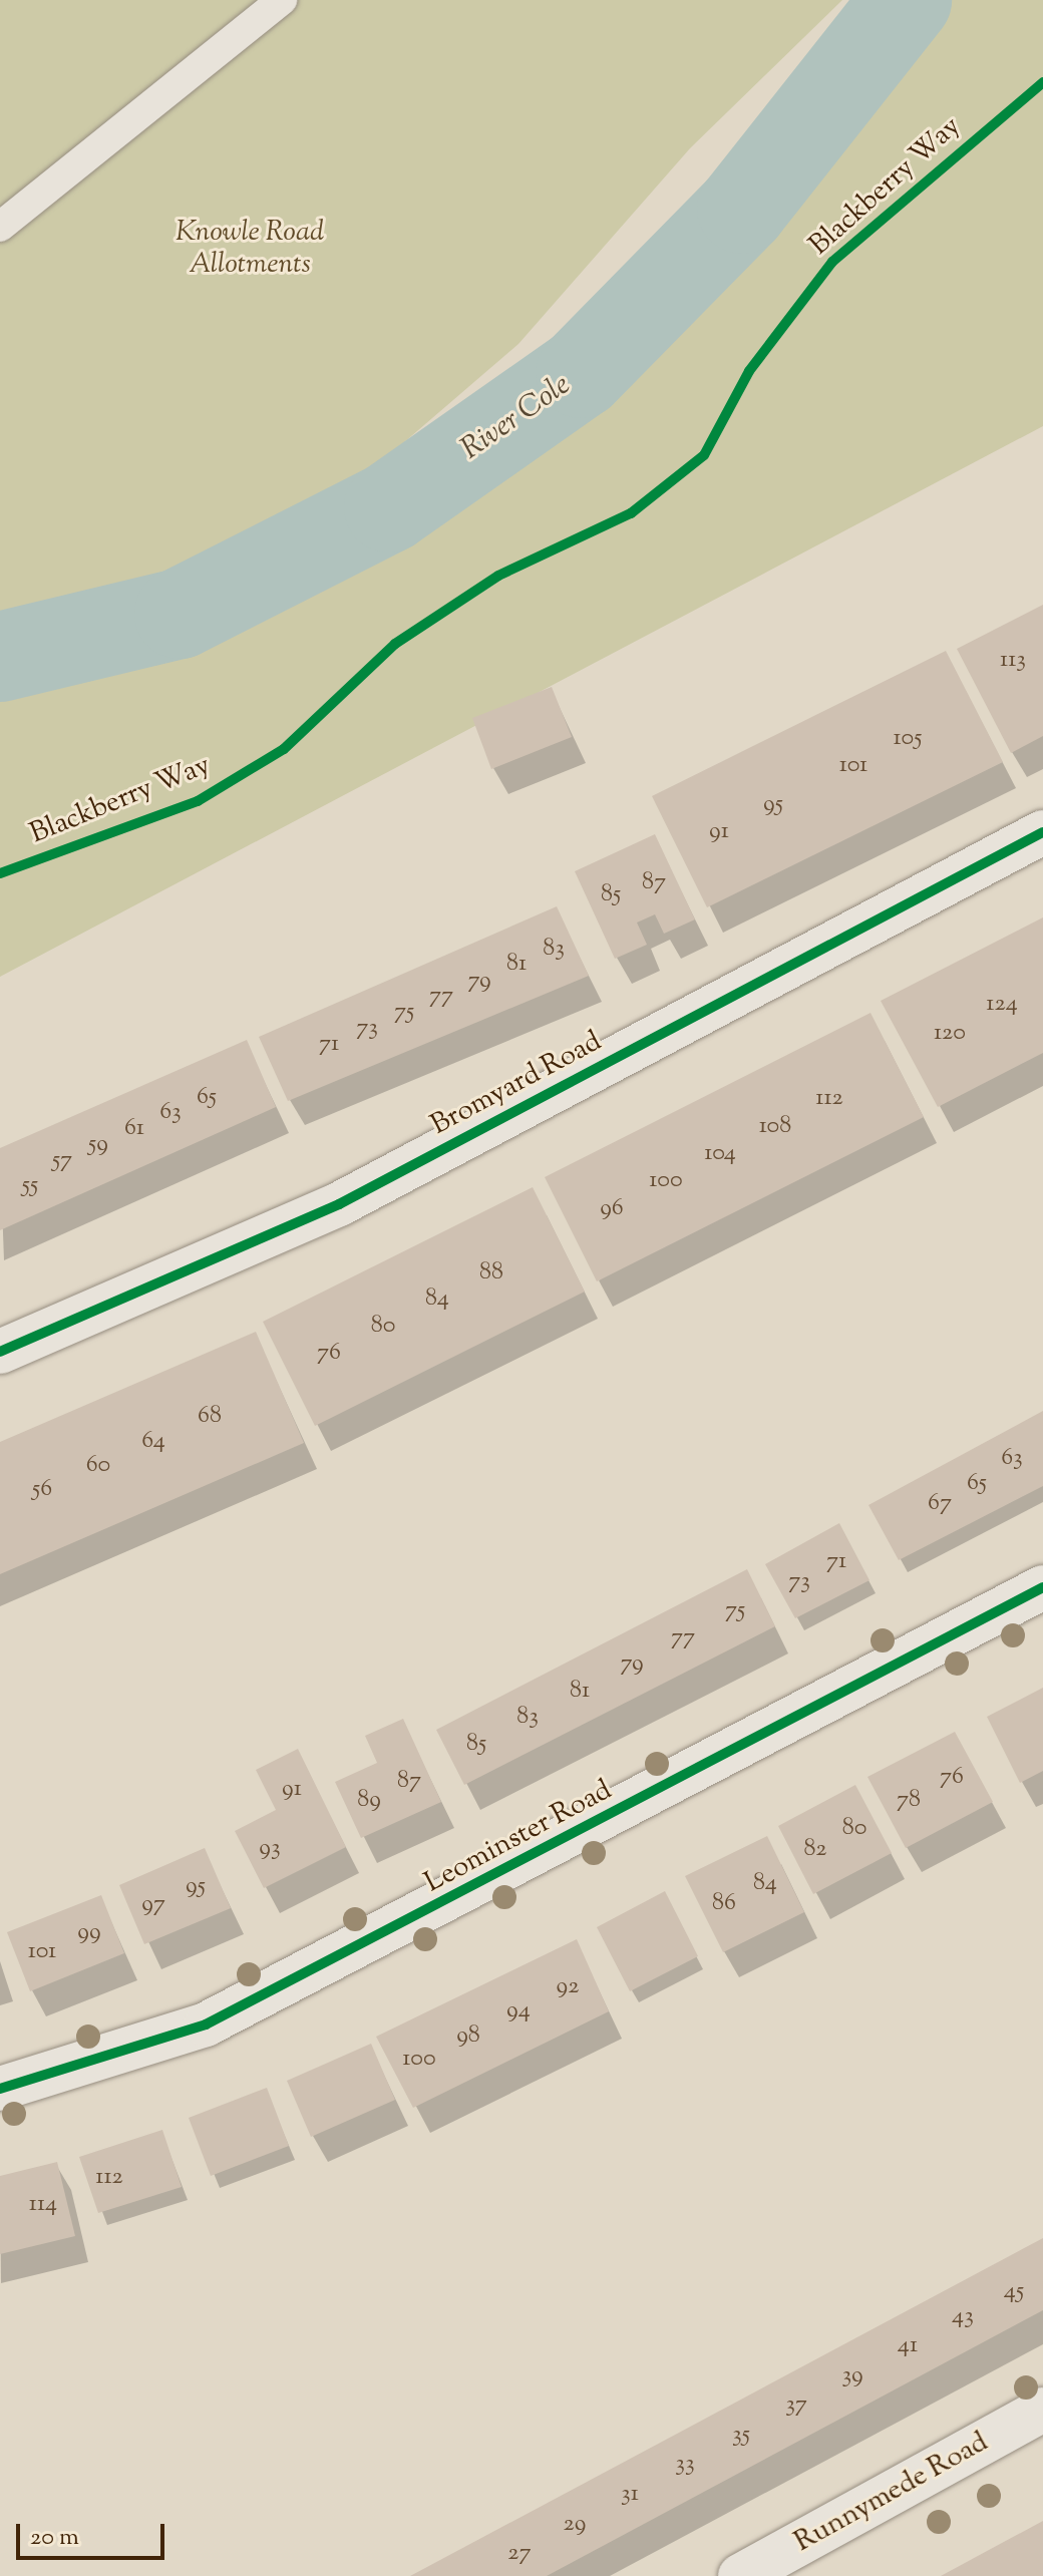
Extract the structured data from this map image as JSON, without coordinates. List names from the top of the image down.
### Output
{
  "streets": {
    "street": ["Bromyard Road", "Leominster Road", "Runnymede Road"],
    "cycle path": ["Blackberry Way"]
  },
  "water": ["River Cole"],
  "parks": ["Knowle Road Allotments"],
  "house_numbers": [
    "113",
    "105",
    "101",
    "95",
    "91",
    "87",
    "85",
    "83",
    "81",
    "79",
    "77",
    "124",
    "75",
    "73",
    "120",
    "71",
    "65",
    "112",
    "63",
    "108",
    "61",
    "59",
    "104",
    "57",
    "100",
    "55",
    "96",
    "88",
    "84",
    "80",
    "76",
    "68",
    "64",
    "63",
    "60",
    "65",
    "56",
    "67",
    "71",
    "73",
    "75",
    "77",
    "79",
    "81",
    "83",
    "85",
    "76",
    "87",
    "91",
    "89",
    "78",
    "80",
    "93",
    "82",
    "84",
    "95",
    "86",
    "97",
    "99",
    "101",
    "92",
    "94",
    "98",
    "100",
    "112",
    "114",
    "45",
    "43",
    "41",
    "39",
    "37",
    "35",
    "33",
    "31",
    "29",
    "27"
  ],
  "scale_bar": "20 m"
}
